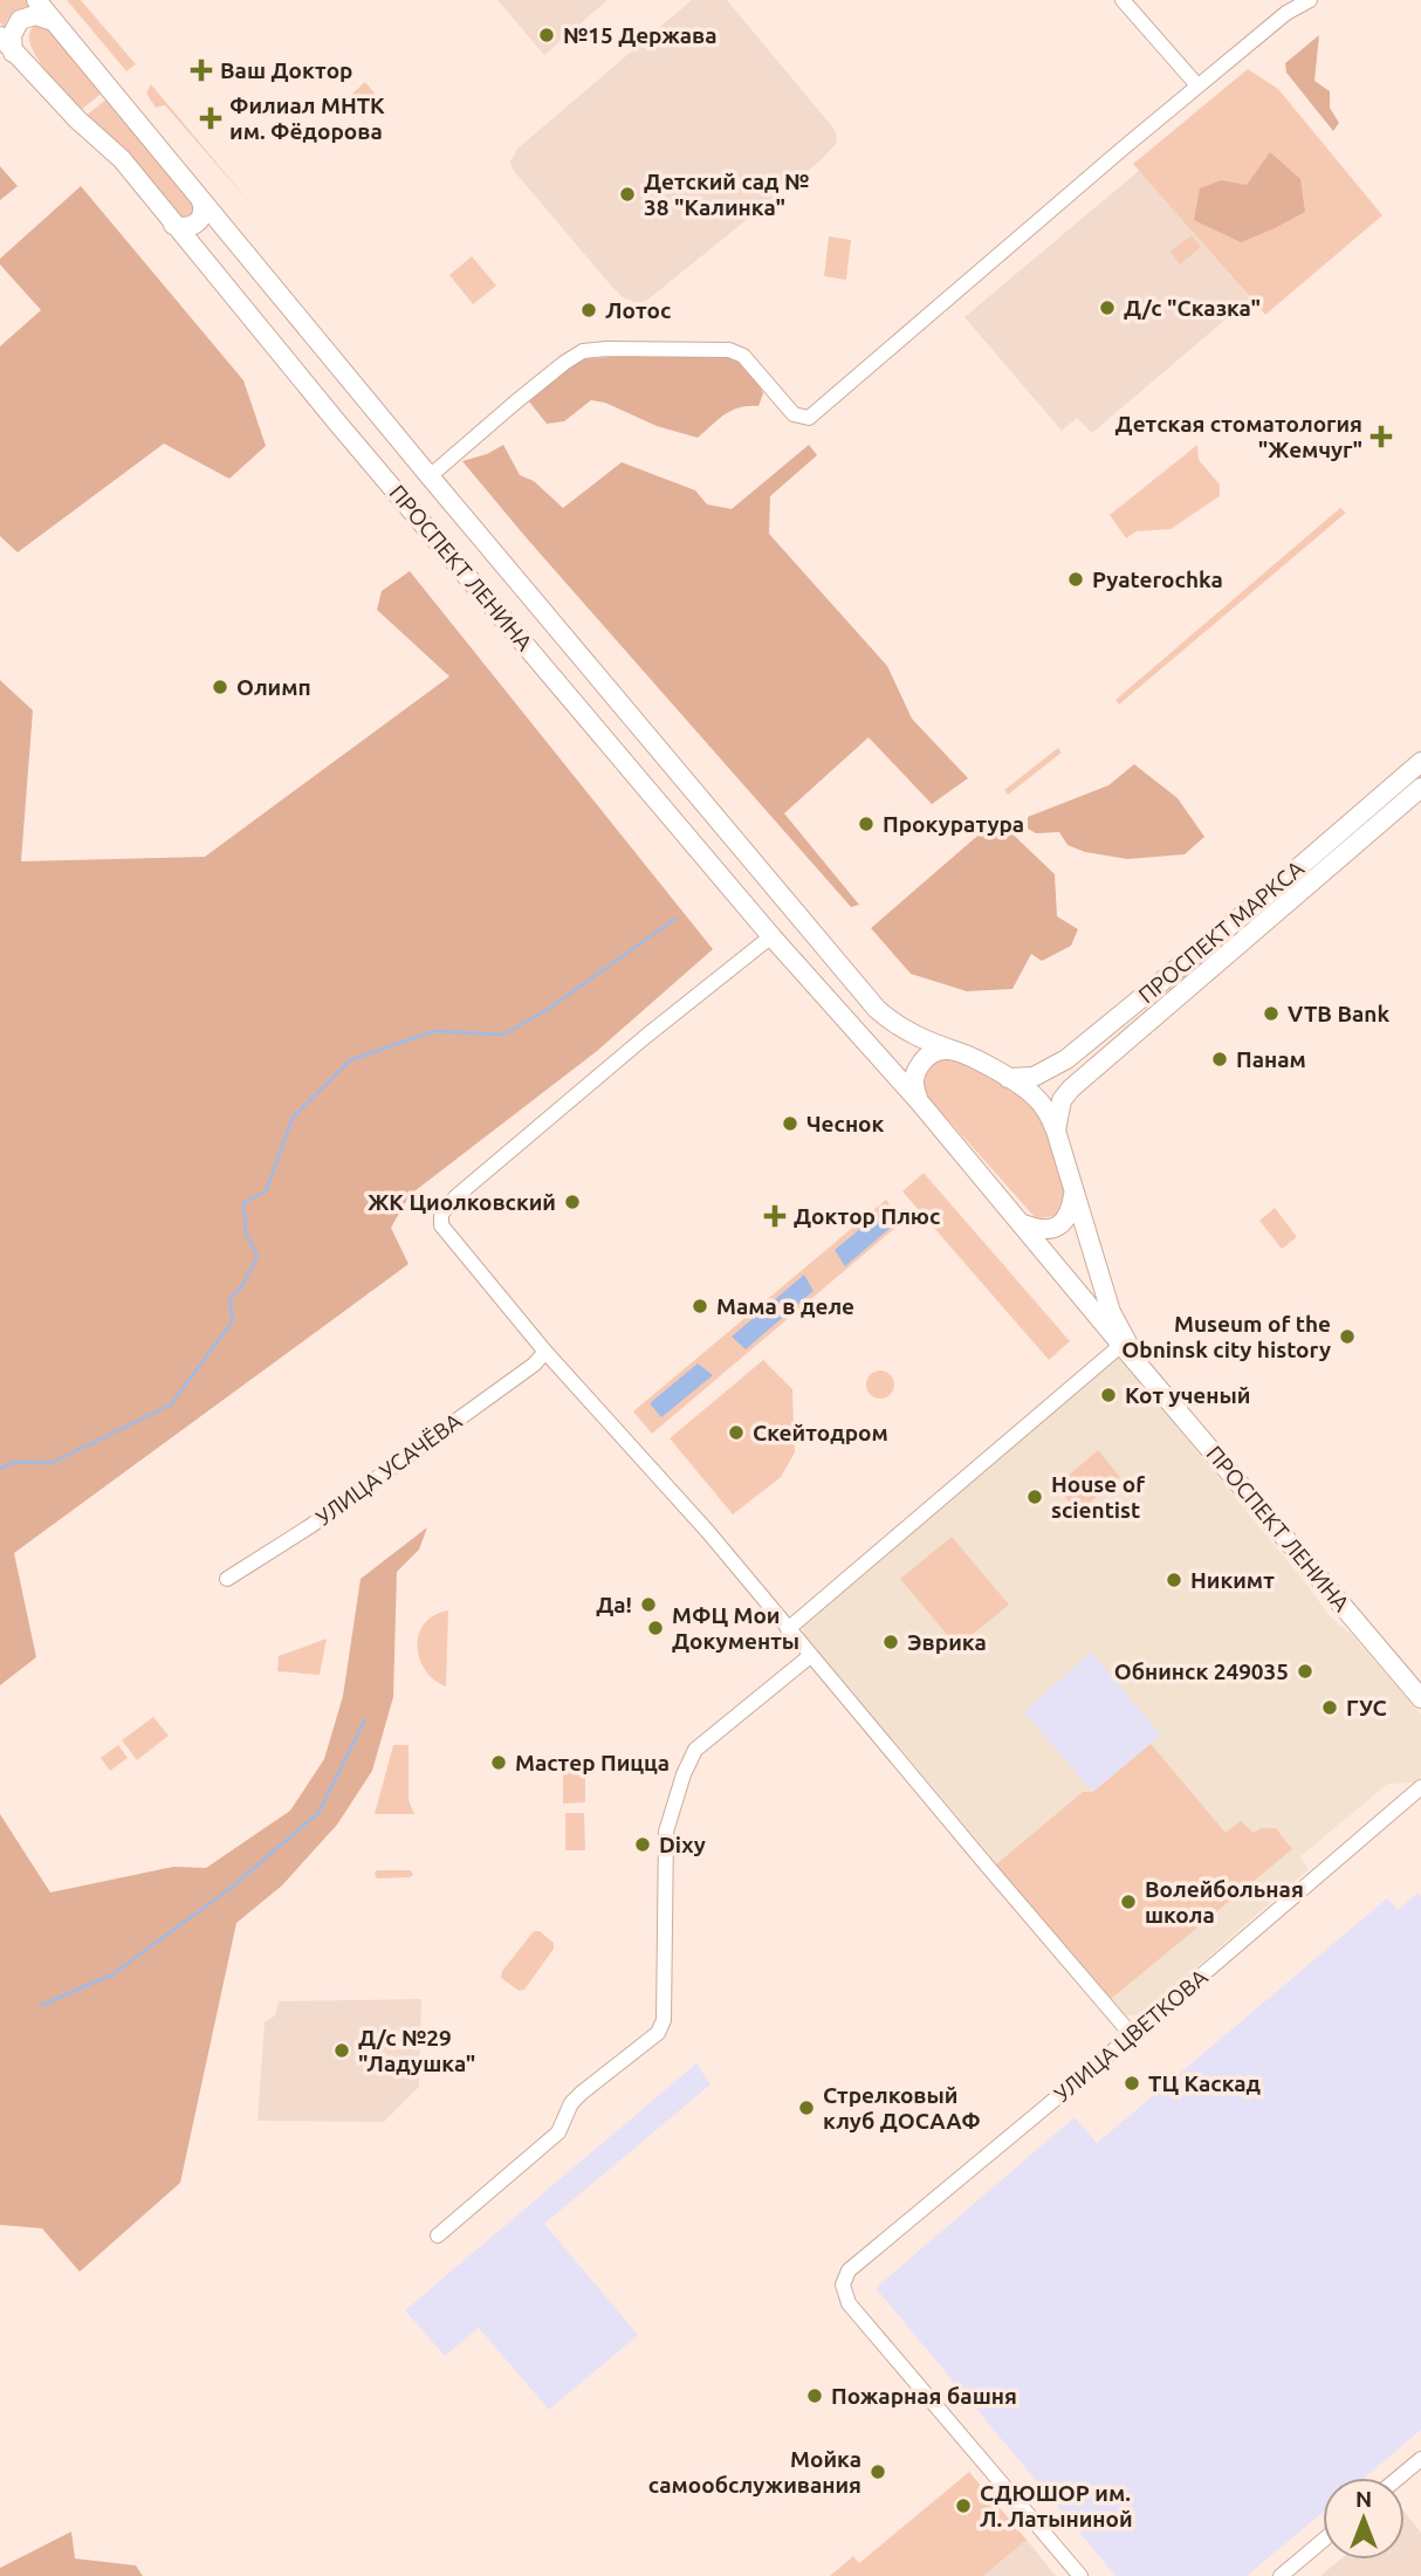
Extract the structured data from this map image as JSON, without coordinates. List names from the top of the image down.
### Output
{
  "streets": {
    "main road": ["ПРОСПЕКТ ЛЕНИНА", "ПРОСПЕКТ МАРКСА"],
    "street": ["УЛИЦА УСАЧЁВА", "УЛИЦА ЦВЕТКОВА"]
  },
  "crossings": [
    ["ПРОСПЕКТ ЛЕНИНА", "ПРОСПЕКТ МАРКСА"]
  ],
  "places": {
    "other": [
      "№15 Держава",
      "Детский сад № 38 \"Калинка\"",
      "Д/с \"Сказка\"",
      "Лотос",
      "Pyaterochka",
      "Олимп",
      "Прокуратура",
      "VTB Bank",
      "Панам",
      "Чеснок",
      "ЖК Циолковский",
      "Мама в деле",
      "Museum of the Obninsk сity history",
      "Кот ученый",
      "Скейтодром",
      "House of scientist",
      "Никимт",
      "Да!",
      "МФЦ Мои Документы",
      "Эврика",
      "Обнинск 249035",
      "ГУС",
      "Мастер Пицца",
      "Dixy",
      "Волейбольная школа",
      "Д/с №29 \"Ладушка\"",
      "ТЦ Каскад",
      "Стрелковый клуб ДОСААФ",
      "Пожарная башня",
      "Мойка самообслуживания",
      "СДЮШОР им. Л. Латыниной"
    ],
    "health": [
      "Ваш Доктор",
      "Филиал МНТК им. Фёдорова",
      "Детская стоматология \"Жемчуг\"",
      "Доктор Плюс"
    ]
  },
  "north": "top"
}
